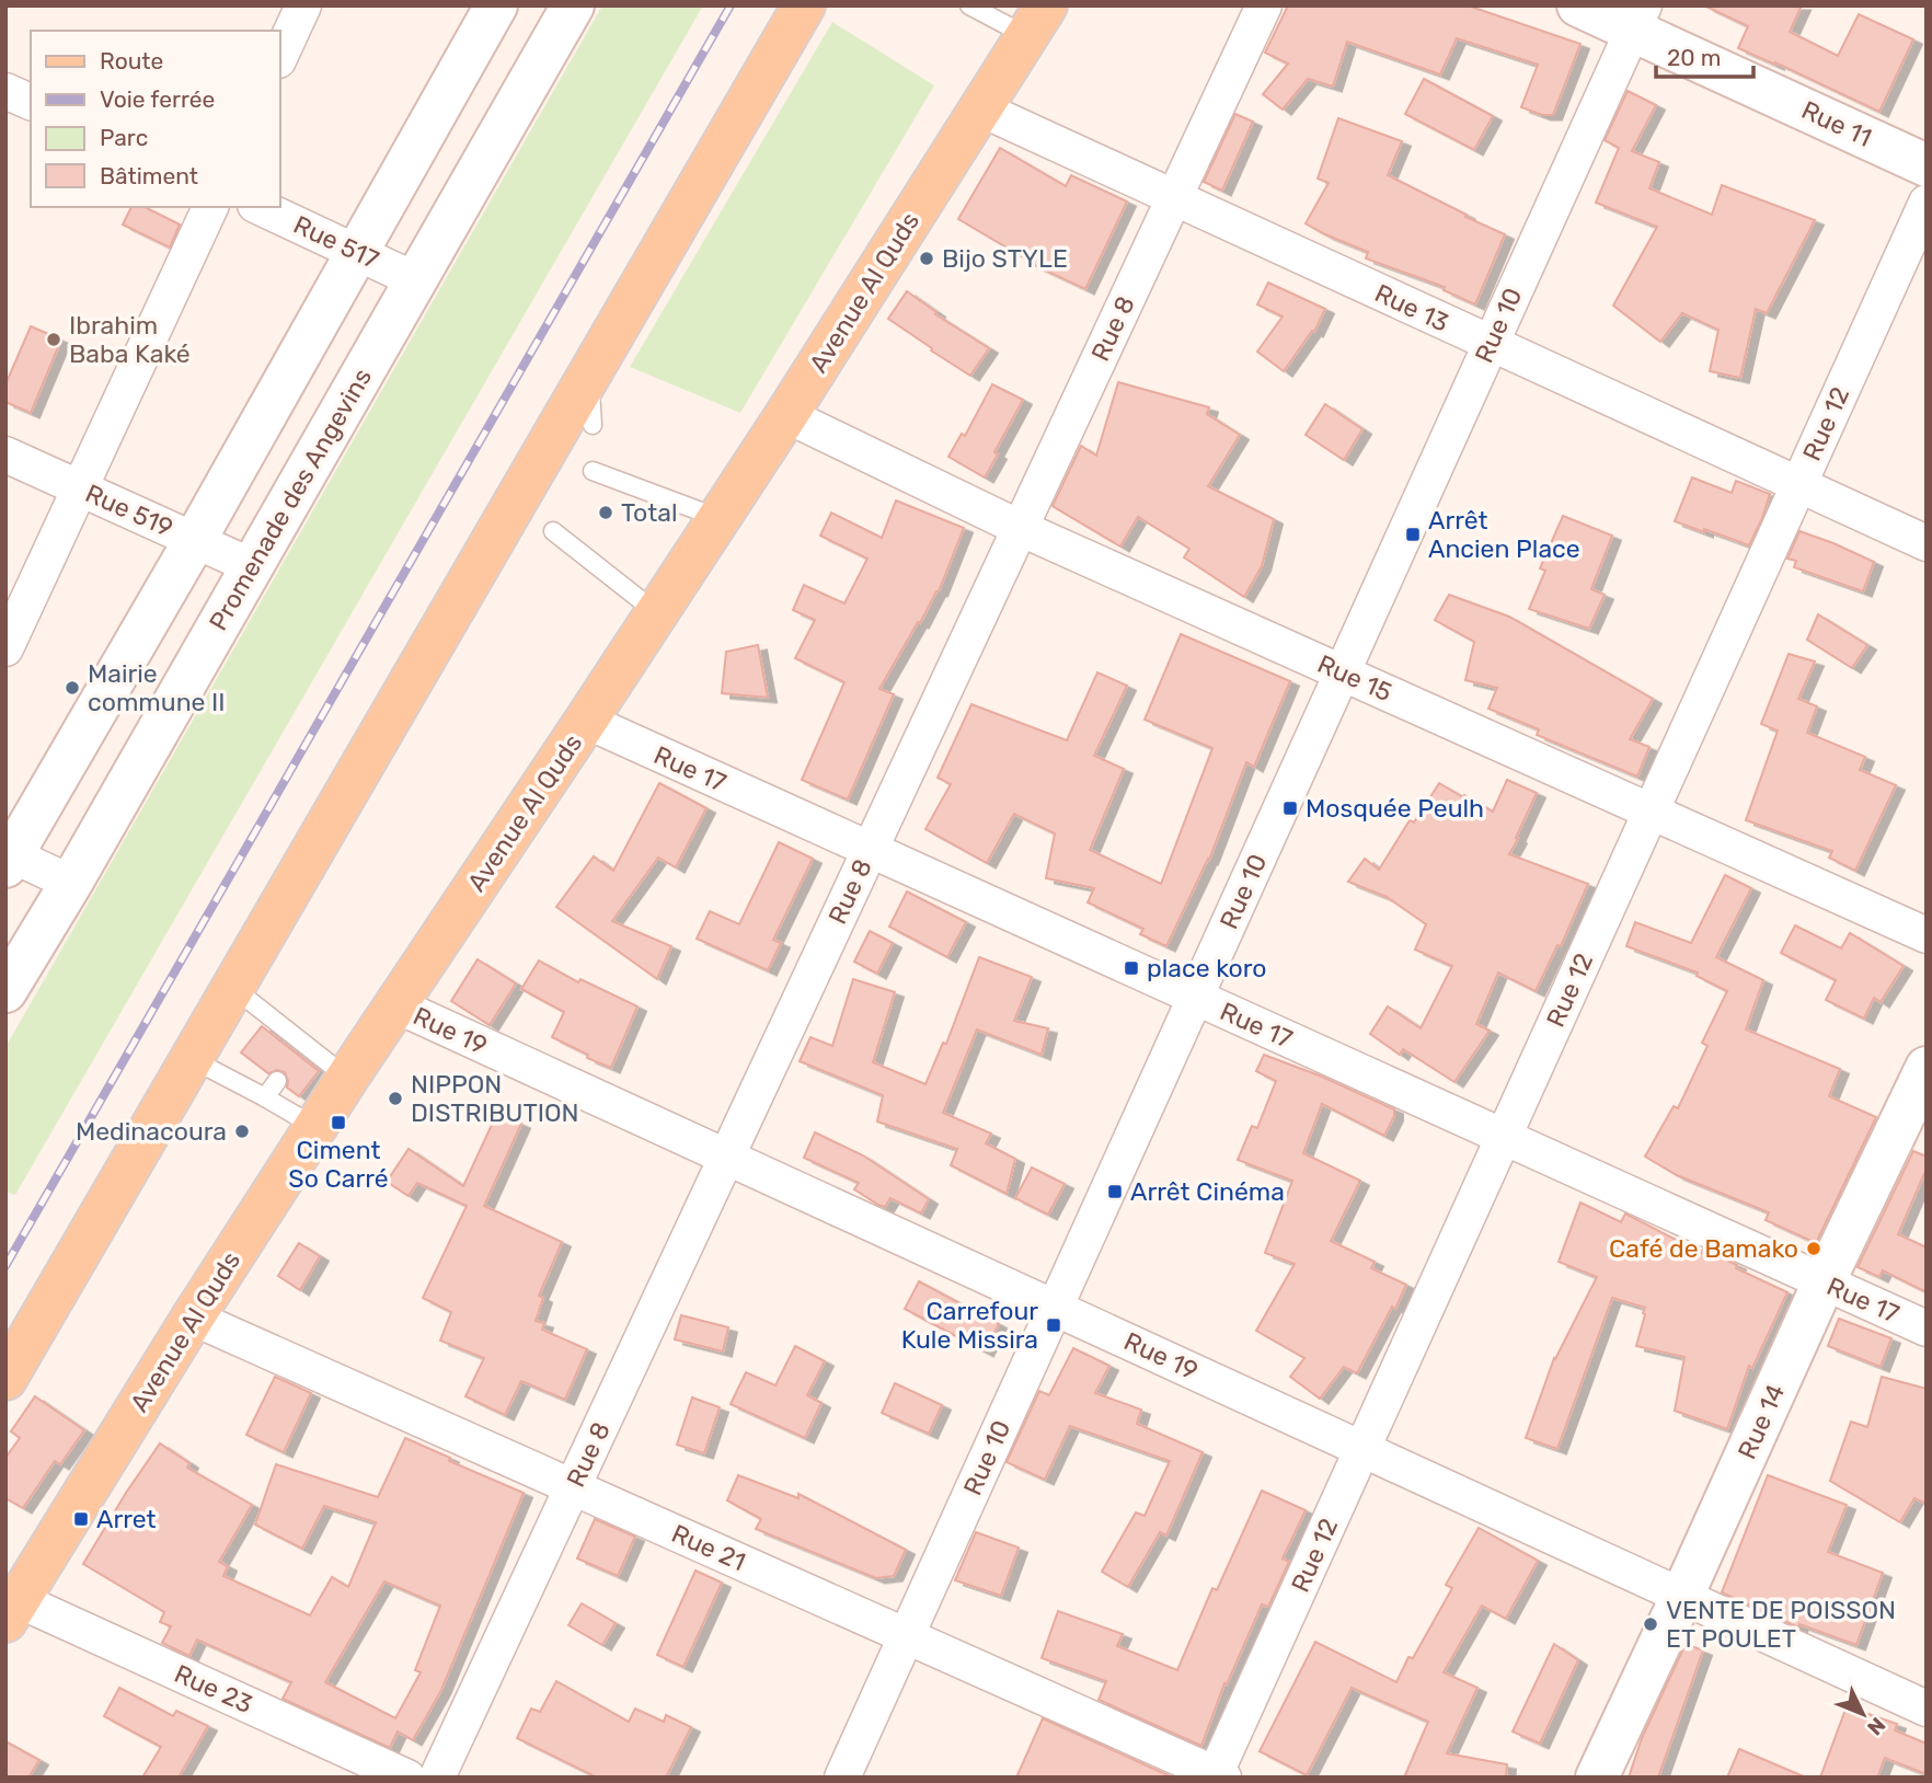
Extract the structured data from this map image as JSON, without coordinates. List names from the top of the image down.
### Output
{
  "streets": {
    "main road": ["Avenue Al Quds"],
    "street": [
      "Rue 11",
      "Rue 517",
      "Rue 13",
      "Rue 10",
      "Rue 8",
      "Rue 12",
      "Promenade des Angevins",
      "Rue 519",
      "Rue 15",
      "Rue 17",
      "Rue 19",
      "Rue 14",
      "Rue 21",
      "Rue 23"
    ]
  },
  "crossings": [
    ["Rue 11", "Rue 10"],
    ["Rue 517", "Promenade des Angevins"],
    ["Avenue Al Quds", "Rue 13"],
    ["Avenue Al Quds", "Rue 15"],
    ["Avenue Al Quds", "Rue 17"],
    ["Avenue Al Quds", "Rue 19"],
    ["Avenue Al Quds", "Rue 21"],
    ["Avenue Al Quds", "Rue 23"],
    ["Rue 13", "Rue 10"],
    ["Rue 13", "Rue 8"],
    ["Rue 13", "Rue 12"],
    ["Rue 10", "Rue 15"],
    ["Rue 10", "Rue 17"],
    ["Rue 10", "Rue 19"],
    ["Rue 10", "Rue 21"],
    ["Rue 8", "Rue 15"],
    ["Rue 8", "Rue 17"],
    ["Rue 8", "Rue 19"],
    ["Rue 8", "Rue 21"],
    ["Rue 12", "Rue 15"],
    ["Rue 12", "Rue 17"],
    ["Rue 12", "Rue 19"],
    ["Rue 12", "Rue 21"],
    ["Promenade des Angevins", "Rue 519"],
    ["Rue 17", "Rue 14"],
    ["Rue 19", "Rue 14"]
  ],
  "places": {
    "other": [
      "Bijo STYLE",
      "Ibrahim Baba Kaké",
      "Total",
      "Mairie commune II",
      "NIPPON DISTRIBUTION",
      "Medinacoura",
      "Café de Bamako",
      "VENTE DE POISSON ET POULET"
    ],
    "transit": [
      "Arrêt Ancien Place",
      "Mosquée Peulh",
      "place koro",
      "Ciment So Carré",
      "Arrêt Cinéma",
      "Carrefour Kule Missira",
      "Arret"
    ]
  },
  "legend": [
    "Route",
    "Voie ferrée",
    "Parc",
    "Bâtiment"
  ],
  "scale_bar": "20 m",
  "north": "bottom right"
}
